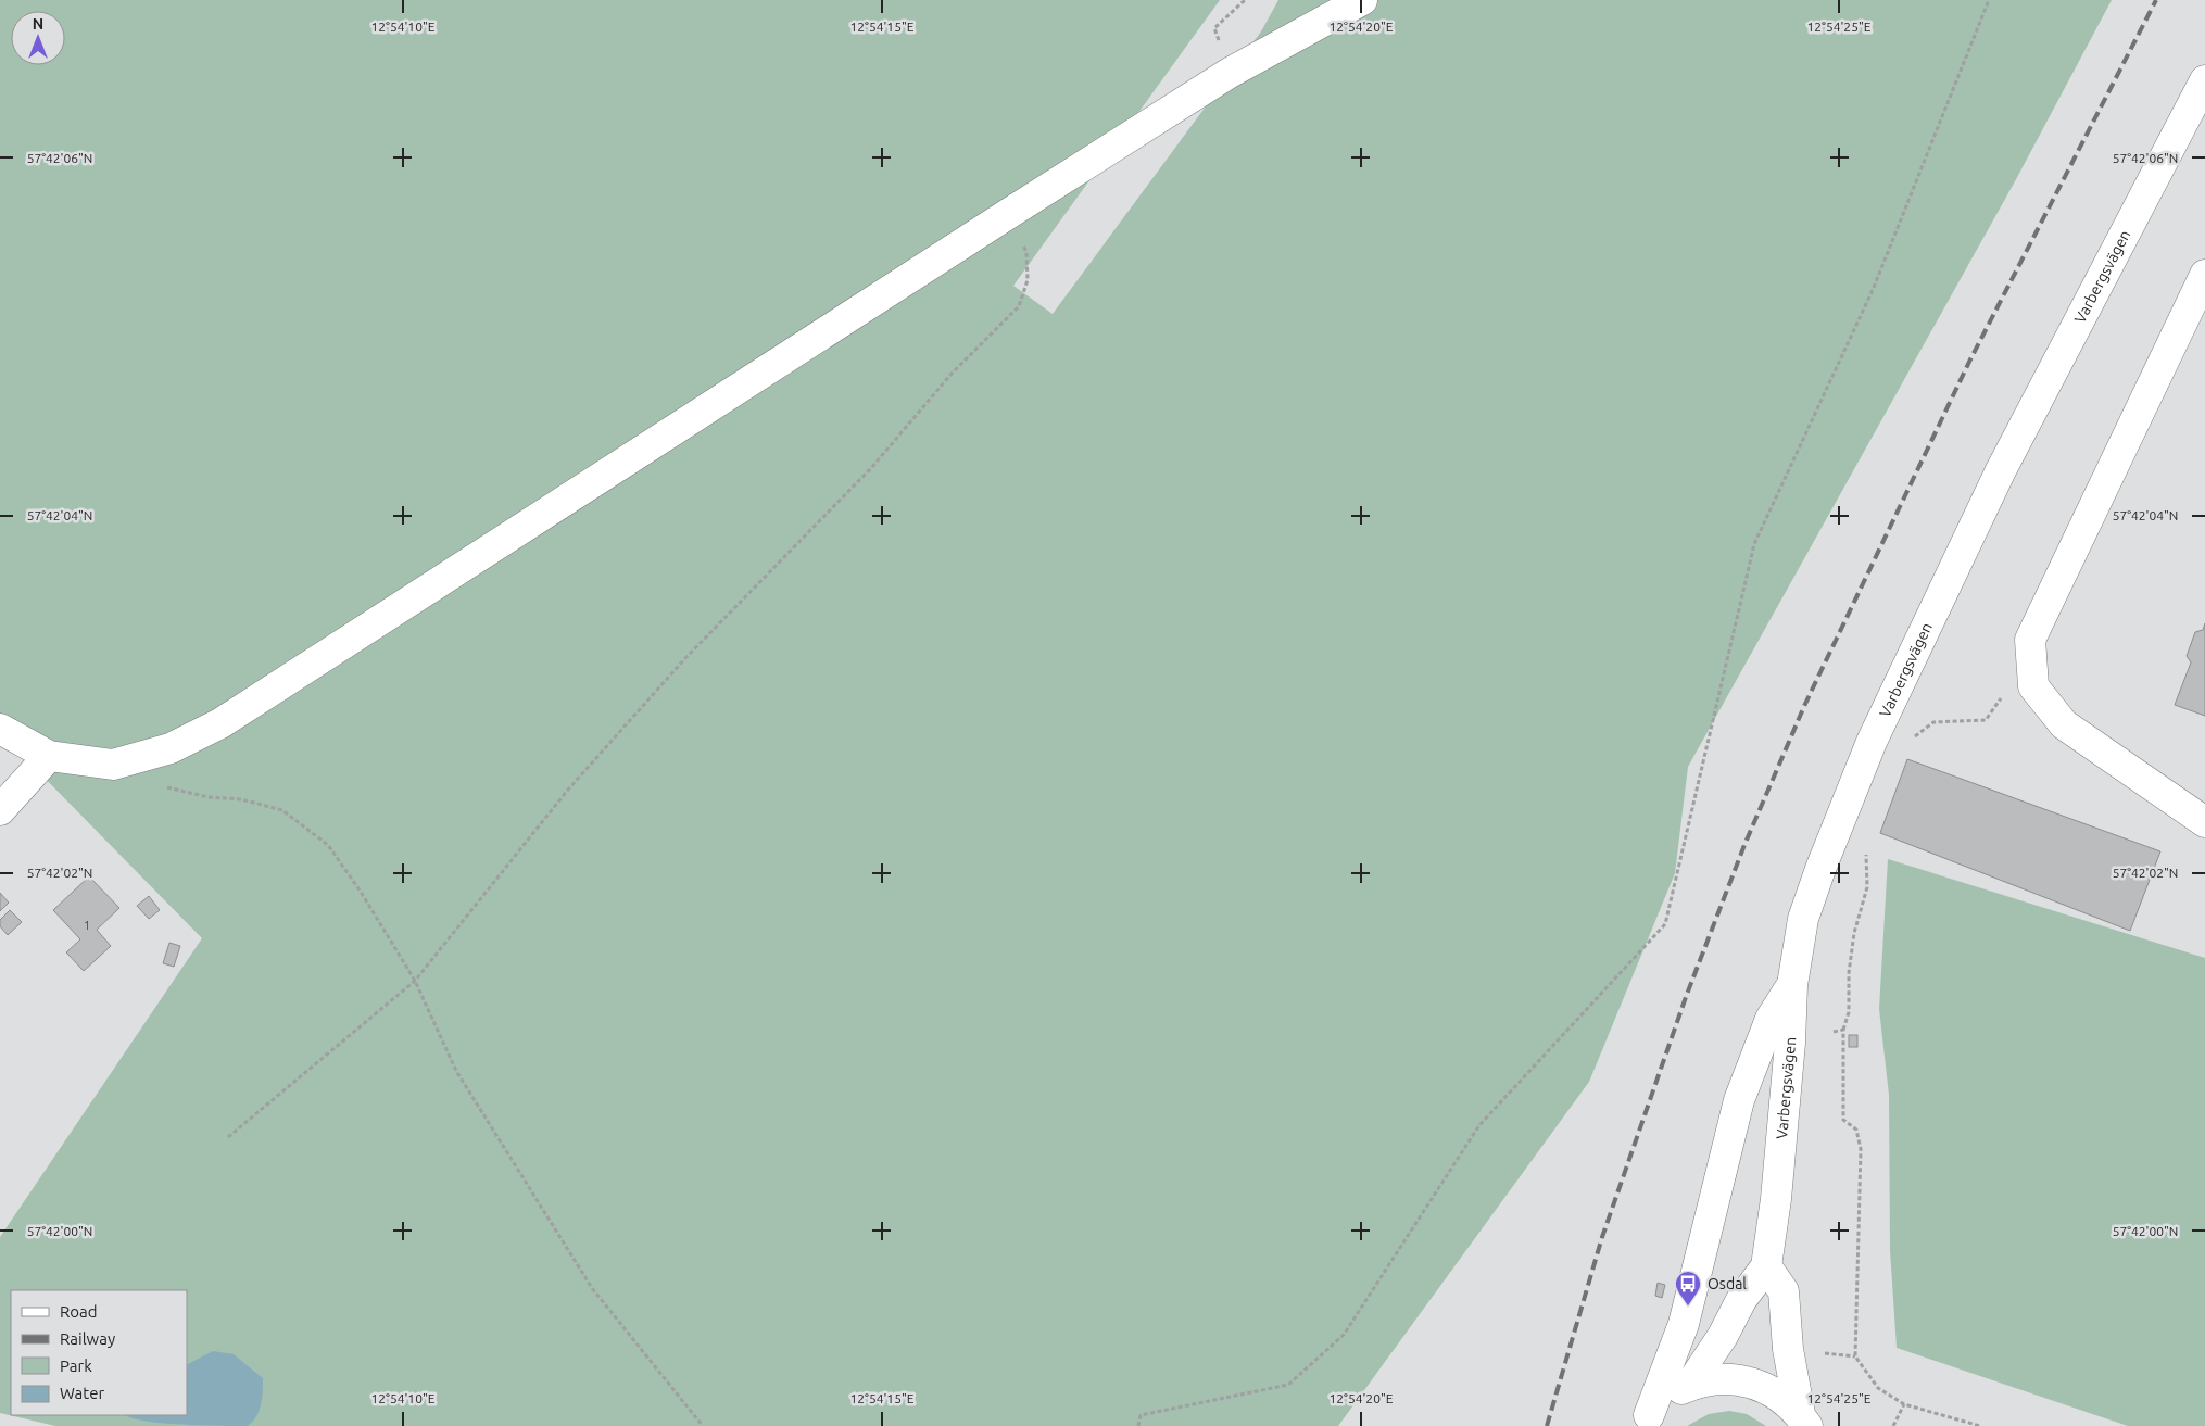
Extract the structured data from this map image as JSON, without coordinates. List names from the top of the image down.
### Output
{
  "streets": {
    "main road": ["Varbergsvägen"]
  },
  "places": {
    "bus stop": ["Osdal"]
  },
  "house_numbers": ["1"],
  "legend": [
    "Road",
    "Railway",
    "Park",
    "Water"
  ],
  "north": "top",
  "coordinates": [
    "12°54'10\"E",
    "12°54'15\"E",
    "12°54'20\"E",
    "12°54'25\"E",
    "57°42'06\"N",
    "57°42'04\"N",
    "57°42'02\"N",
    "57°42'00\"N"
  ]
}
